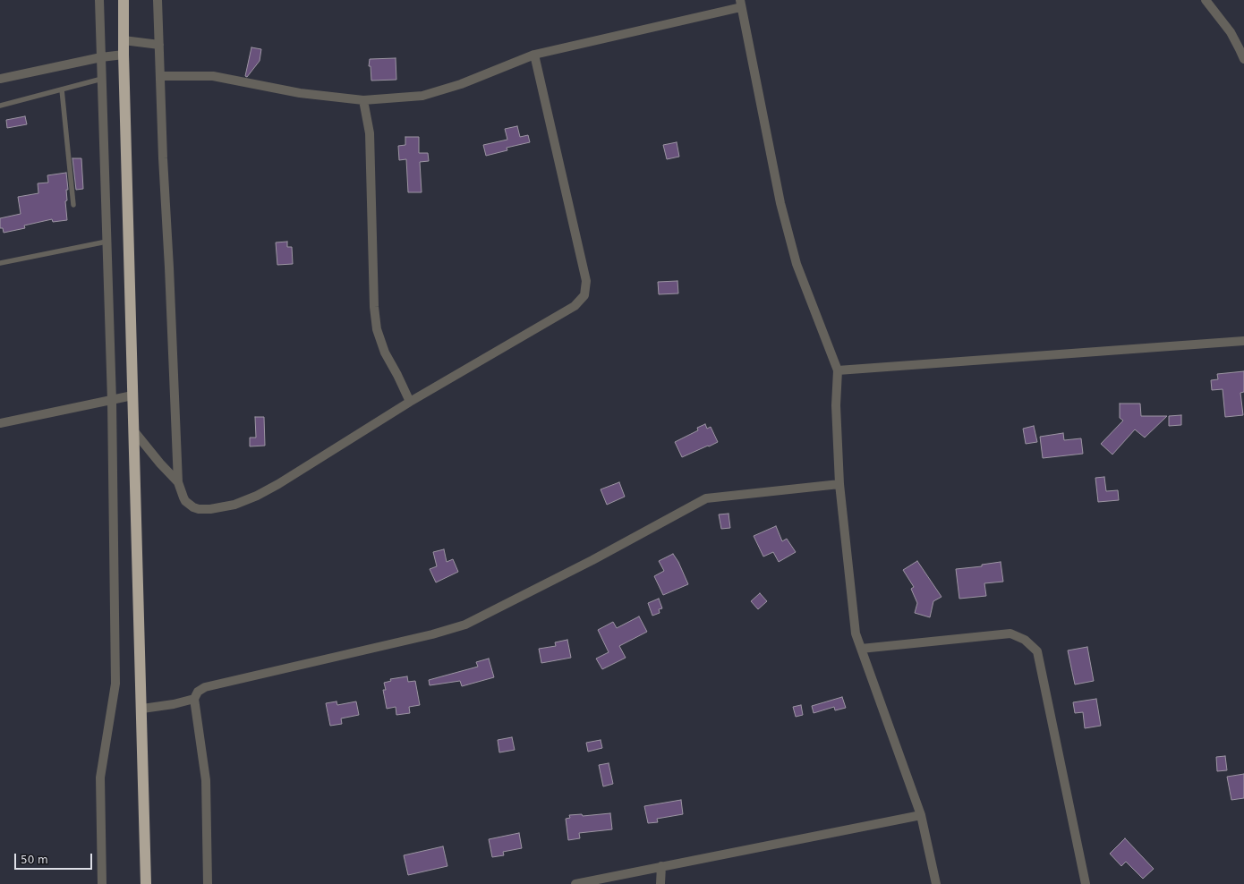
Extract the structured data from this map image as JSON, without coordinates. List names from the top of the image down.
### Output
{
  "scale_bar": "50 m"
}
